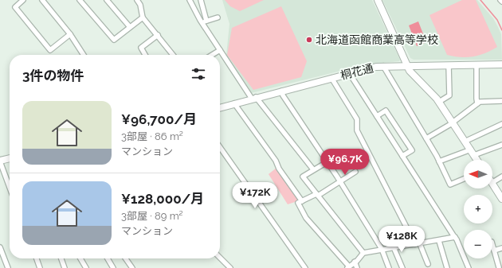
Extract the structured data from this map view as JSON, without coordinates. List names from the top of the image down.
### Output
{
  "streets": {
    "street": ["桐花通"]
  },
  "places": ["北海道函館商業高等学校"],
  "north": "left",
  "page": {
    "heading": "3件の物件",
    "list": [
      {
        "name": "¥96,700/月",
        "note": "3部屋 · 86 m² · マンション"
      },
      {
        "name": "¥128,000/月",
        "note": "3部屋 · 89 m² · マンション"
      }
    ],
    "price": ["¥96.7K", "¥172K", "¥128K"],
    "map_buttons": ["+", "−"]
  }
}
